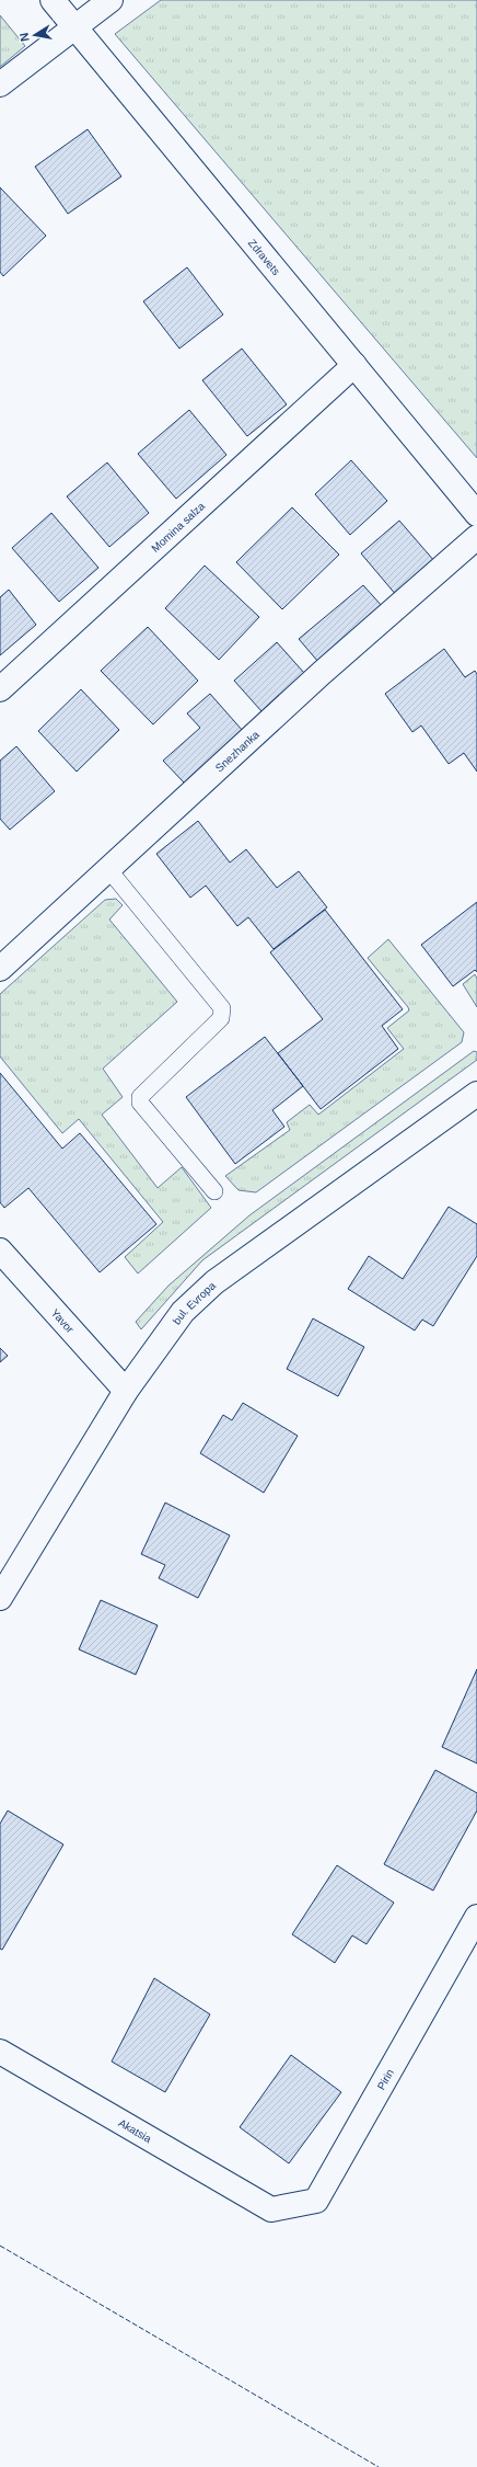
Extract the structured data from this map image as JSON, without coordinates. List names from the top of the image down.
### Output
{
  "streets": {
    "street": [
      "Zdravets",
      "Momina salza",
      "Snezhanka",
      "bul. Evropa",
      "Yavor",
      "Pirin",
      "Akatsia"
    ]
  },
  "crossings": [
    ["Zdravets", "Momina salza"],
    ["bul. Evropa", "Yavor"],
    ["Pirin", "Akatsia"]
  ],
  "north": "left"
}
